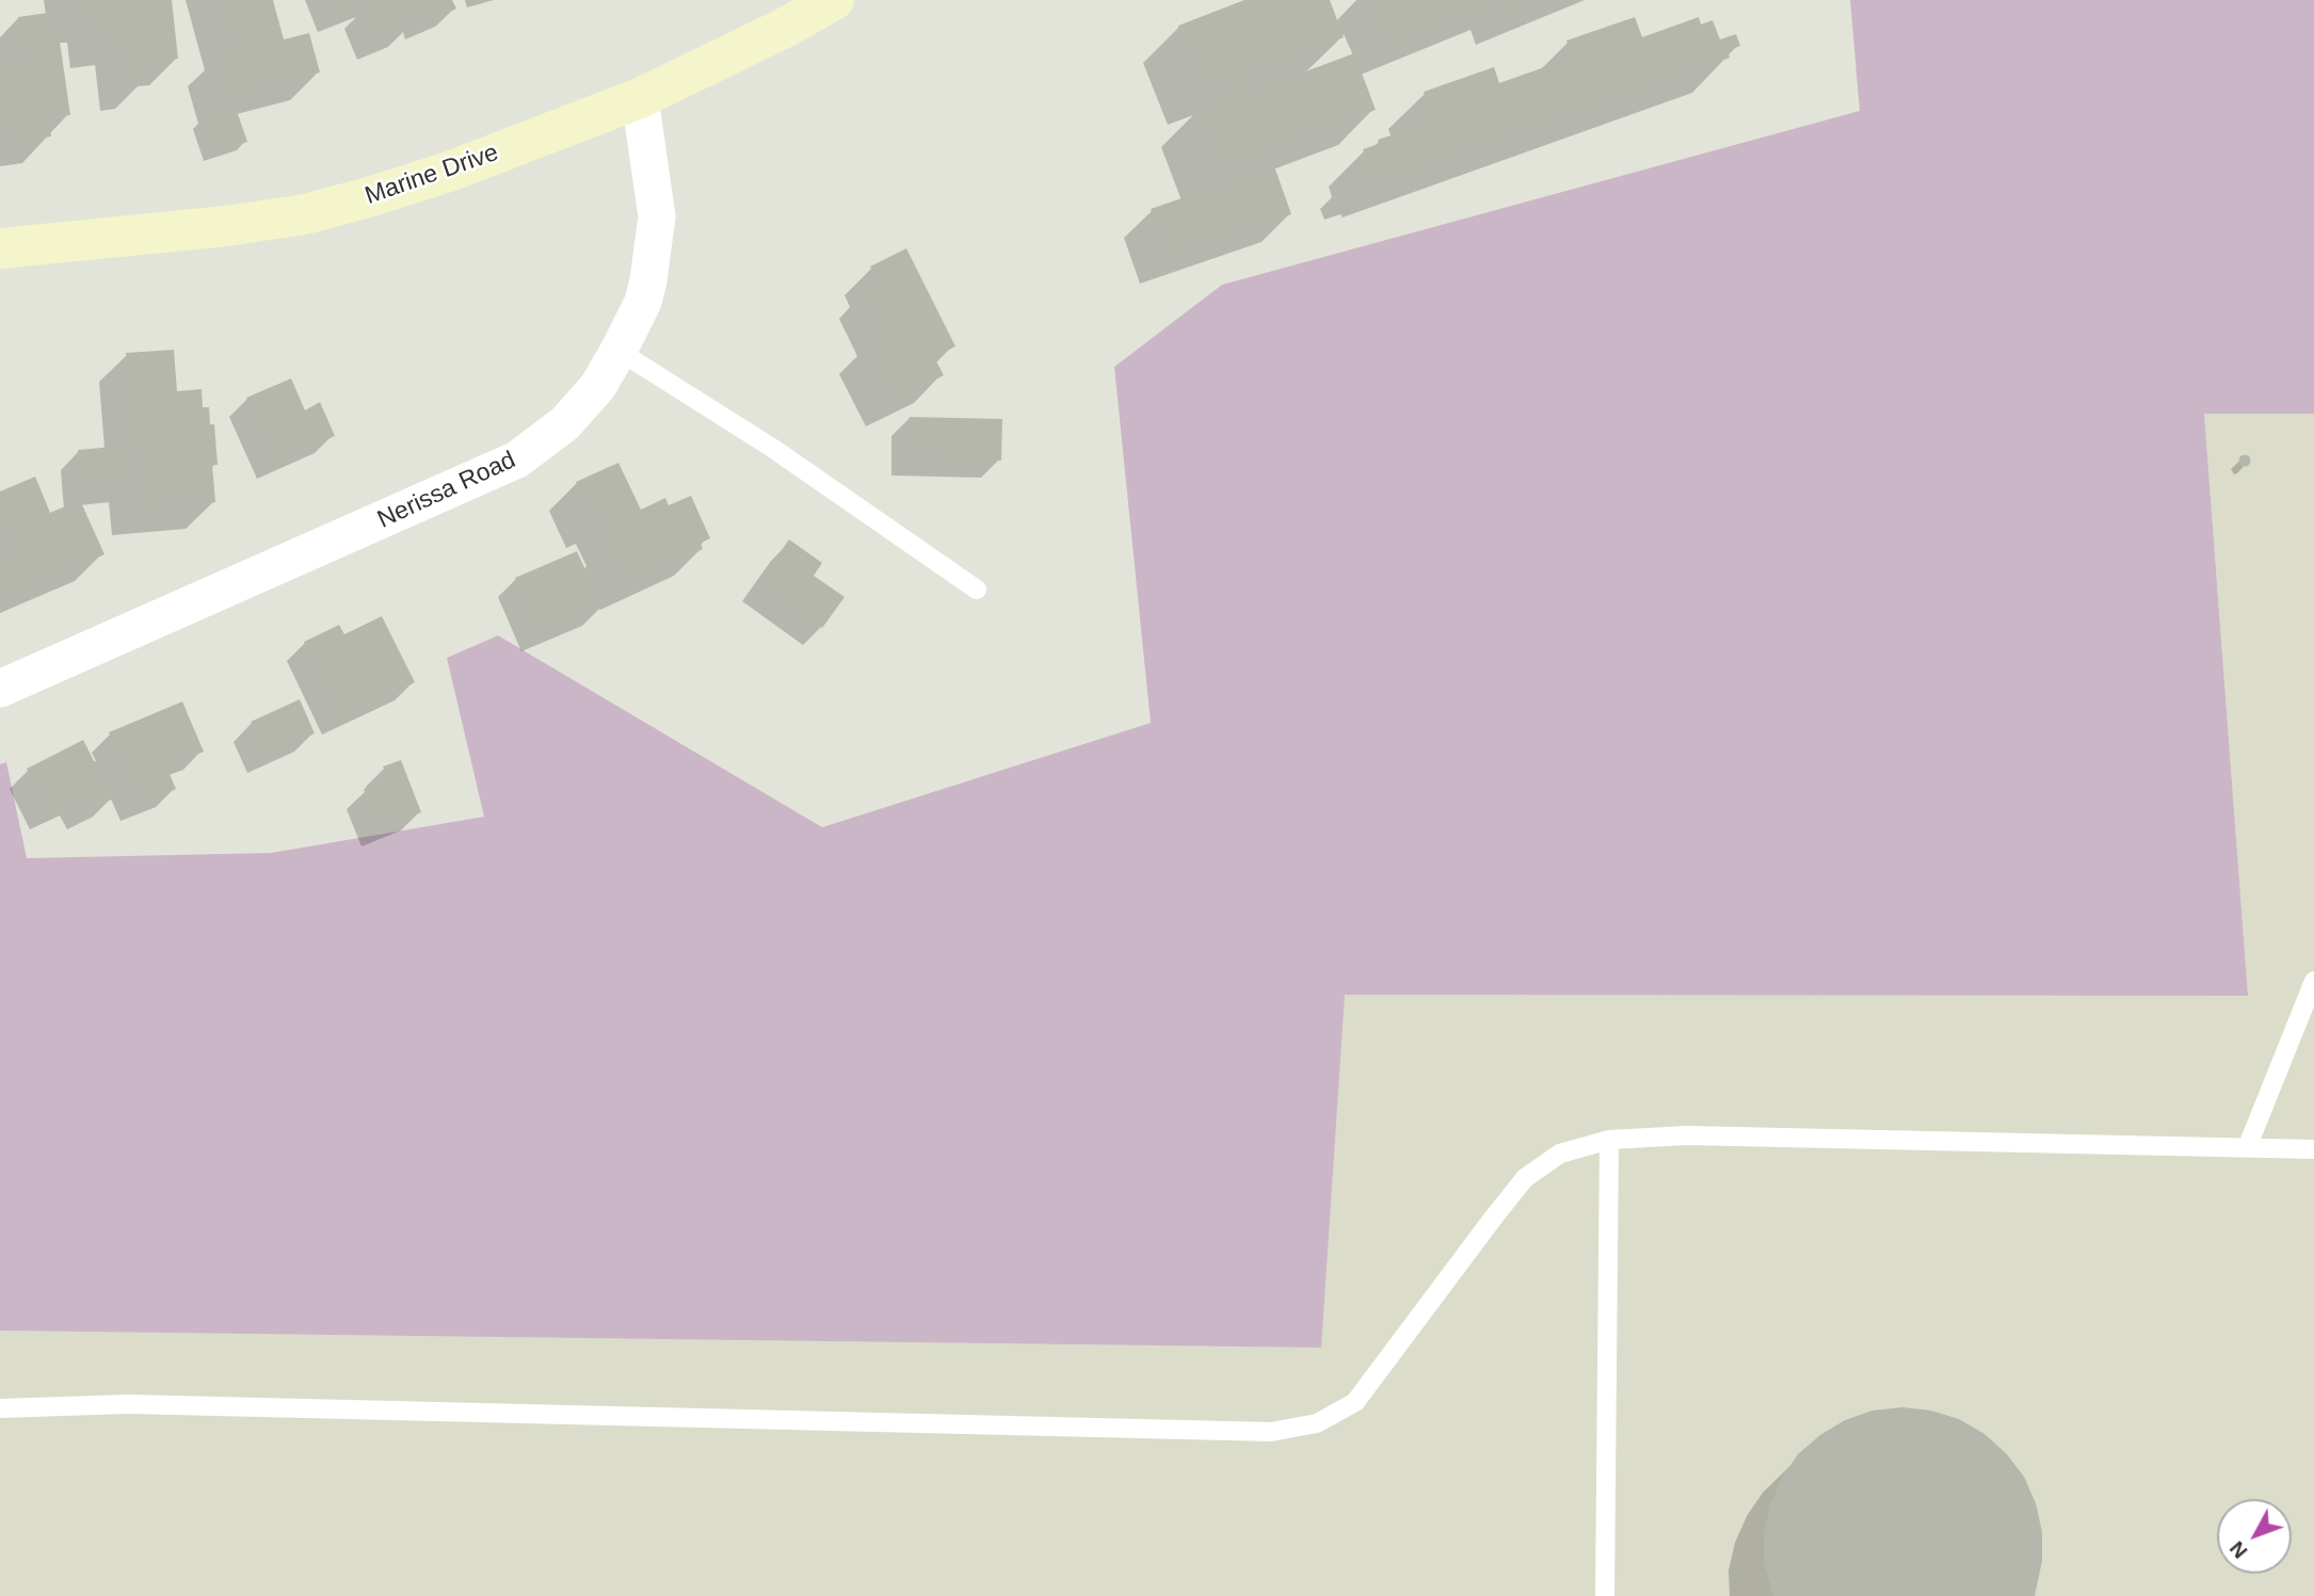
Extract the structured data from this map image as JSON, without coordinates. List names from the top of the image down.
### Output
{
  "streets": {
    "street": ["Marine Drive", "Nerissa Road"]
  },
  "crossings": [
    ["Marine Drive", "Nerissa Road"]
  ],
  "north": "bottom left"
}
